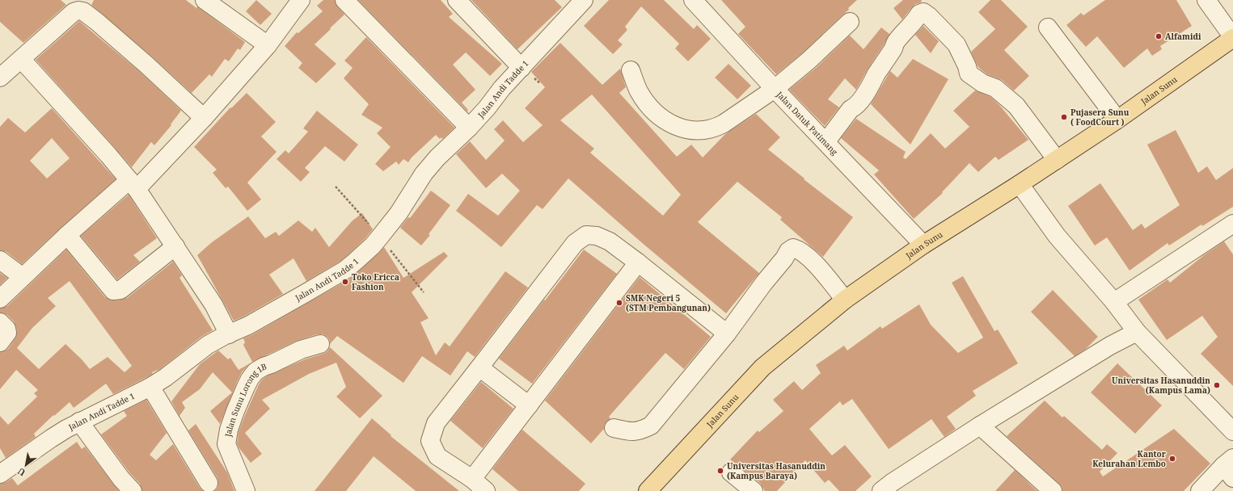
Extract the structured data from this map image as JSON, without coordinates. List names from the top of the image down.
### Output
{
  "streets": {
    "main road": ["Jalan Sunu"],
    "street": ["Jalan Andi Tadde 1", "Jalan Datuk Patimang", "Jalan Sunu Lorong 1B"]
  },
  "crossings": [
    ["Jalan Sunu", "Jalan Datuk Patimang"]
  ],
  "places": [
    "Alfamidi",
    "Pujasera Sunu ( FoodCourt )",
    "Toko Ericca Fashion",
    "SMK Negeri 5 (STM Pembangunan)",
    "Universitas Hasanuddin (Kampus Lama)",
    "Kantor Kelurahan Lembo",
    "Universitas Hasanuddin (Kampus Baraya)"
  ],
  "north": "bottom left"
}
